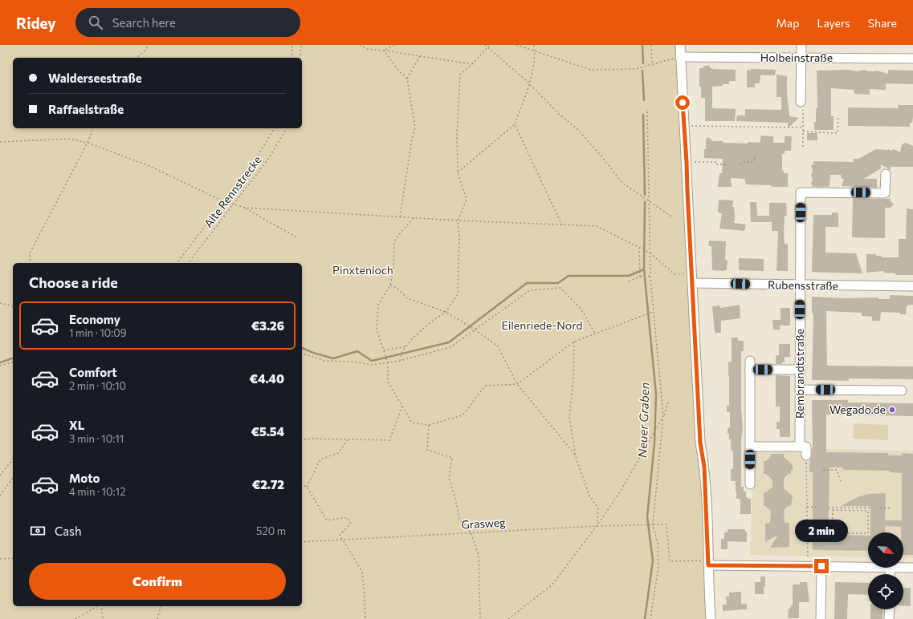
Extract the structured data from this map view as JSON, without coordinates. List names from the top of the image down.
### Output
{
  "streets": {
    "street": ["Holbeinstraße", "Rubensstraße", "Rembrandtstraße"],
    "path": ["Alte Rennstrecke", "Grasweg"]
  },
  "crossings": [
    ["Rubensstraße", "Rembrandtstraße"]
  ],
  "water": ["Neuer Graben"],
  "parks": ["Pinxtenloch", "Eilenriede-Nord"],
  "places": ["Wegado.de"],
  "north": "bottom right",
  "page": {
    "header": "Ridey",
    "search": "Search here",
    "nav": ["Map", "Layers", "Share"],
    "banner": ["Walderseestraße", "Raffaelstraße"],
    "heading": "Choose a ride",
    "list": [
      {
        "name": "Economy",
        "note": "1 min · 10:09",
        "value": "€3.26"
      },
      {
        "name": "Comfort",
        "note": "2 min · 10:10",
        "value": "€4.40"
      },
      {
        "name": "XL",
        "note": "3 min · 10:11",
        "value": "€5.54"
      },
      {
        "name": "Moto",
        "note": "4 min · 10:12",
        "value": "€2.72"
      }
    ],
    "pay": ["Cash", "520 m"],
    "bubble": "2 min",
    "buttons": "Confirm"
  }
}
